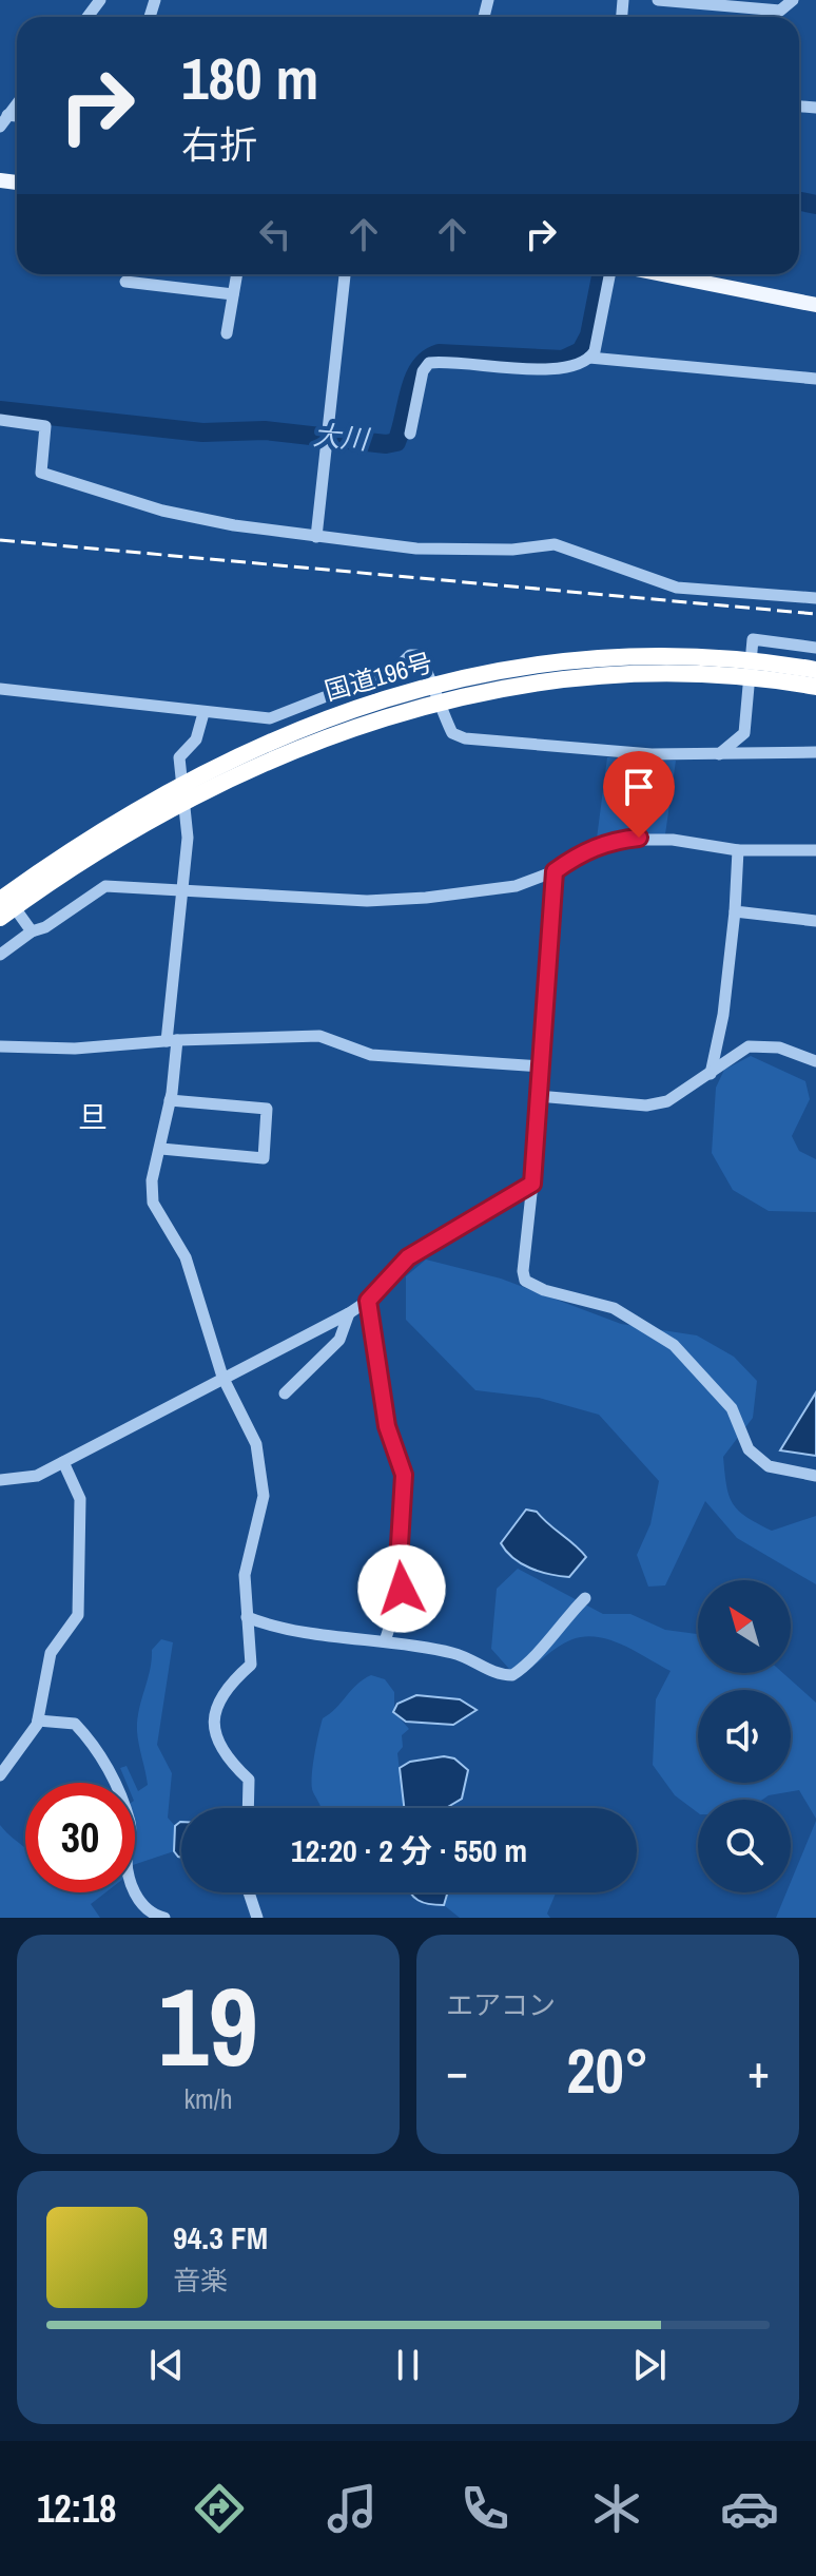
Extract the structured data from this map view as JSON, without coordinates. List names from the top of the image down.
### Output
{
  "streets": {
    "highway": ["国道196号"]
  },
  "districts": ["旦"],
  "water": ["大川"],
  "north": "top left",
  "page": {
    "turn": ["180 m", "右折"],
    "limit": "30",
    "trip": "12:20 · 2 分 · 550 m",
    "tile": [
      ["19", "km/h"],
      "エアコン"
    ],
    "heat": ["−", "20°", "+"],
    "song": ["94.3 FM", "音楽"],
    "tabs": "12:18"
  }
}
